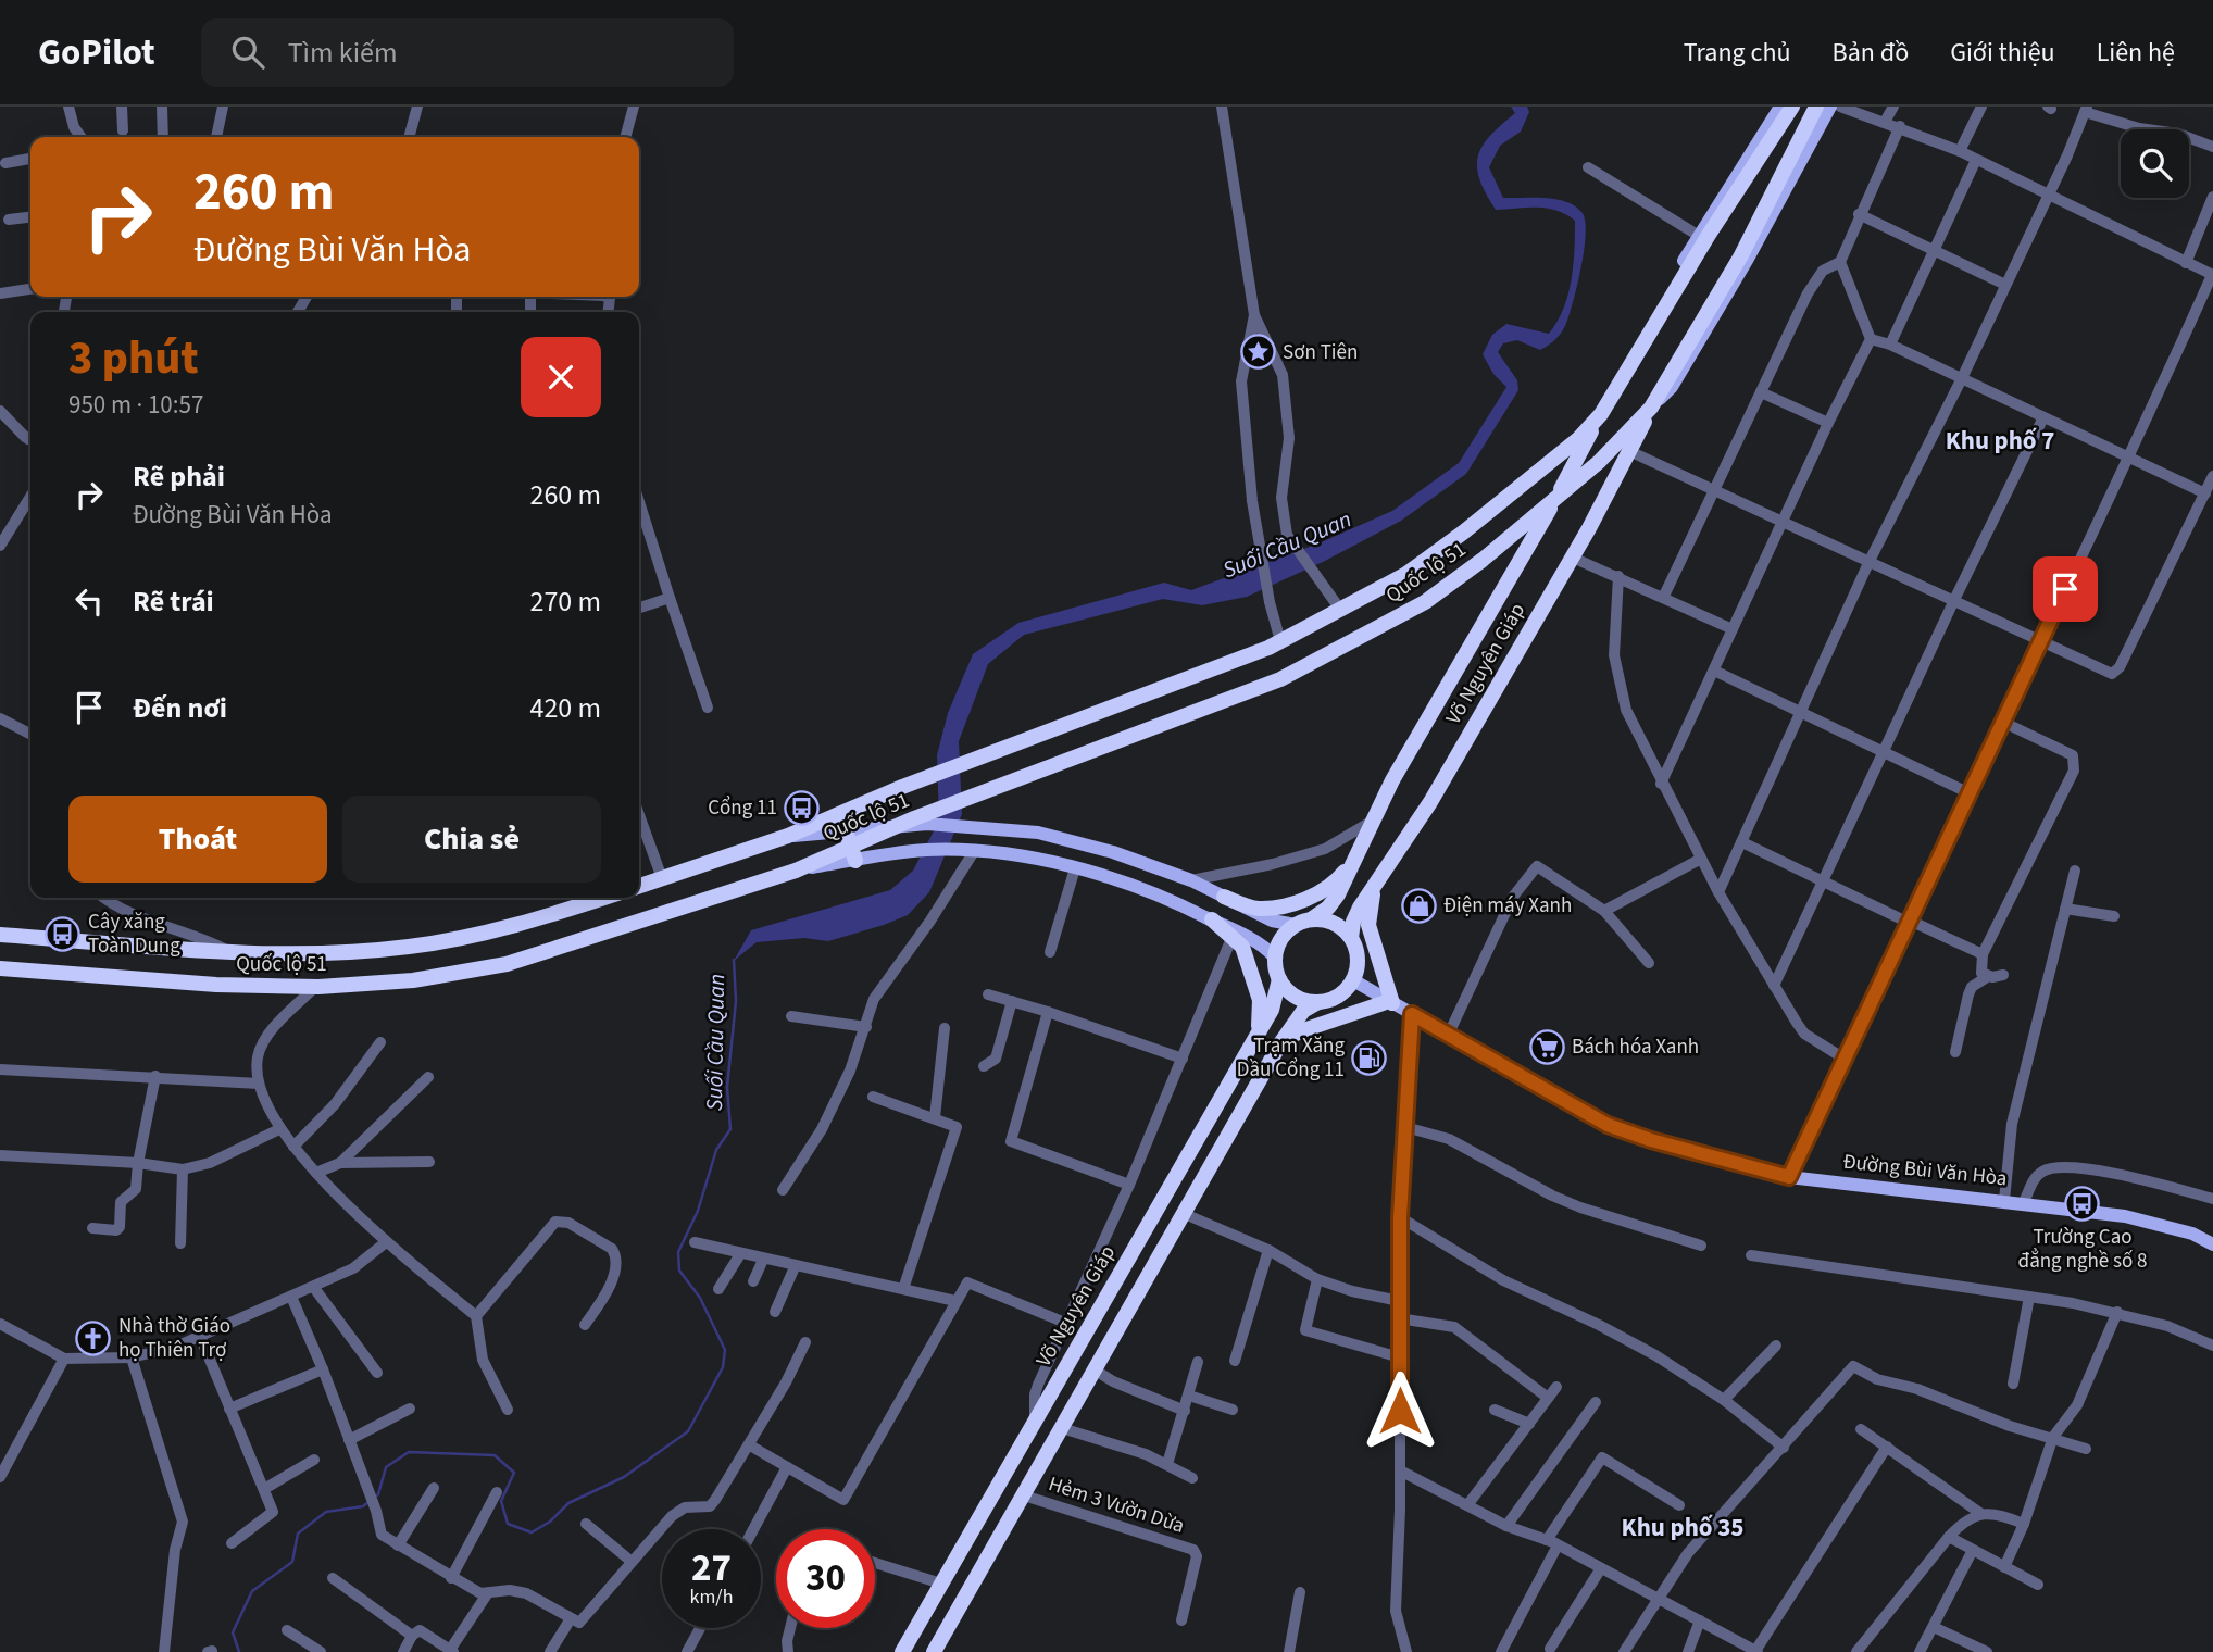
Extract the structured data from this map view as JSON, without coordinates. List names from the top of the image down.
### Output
{
  "streets": {
    "highway": ["Quốc lộ 51", "Võ Nguyên Giáp"],
    "main road": ["Đường Bùi Văn Hòa"],
    "street": ["Hẻm 3 Vườn Dừa"]
  },
  "crossings": [
    ["Quốc lộ 51", "Võ Nguyên Giáp"],
    ["Võ Nguyên Giáp", "Đường Bùi Văn Hòa"]
  ],
  "districts": ["Khu phố 7", "Khu phố 35"],
  "water": ["Suối Cầu Quan"],
  "places": {
    "place": ["Sơn Tiên"],
    "bus stop": ["Cổng 11", "Cây xăng Toàn Dung", "Trường Cao đẳng nghề số 8"],
    "shop": ["Điện máy Xanh"],
    "supermarket": ["Bách hóa Xanh"],
    "fuel station": ["Trạm Xăng Dầu Cổng 11"],
    "church": ["Nhà thờ Giáo họ Thiên Trợ"]
  },
  "page": {
    "header": "GoPilot",
    "search": "Tìm kiếm",
    "nav": [
      "Trang chủ",
      "Bản đồ",
      "Giới thiệu",
      "Liên hệ"
    ],
    "turn": ["260 m", "Đường Bùi Văn Hòa"],
    "heading": ["3 phút", "950 m · 10:57"],
    "list": [
      {
        "name": "Rẽ phải",
        "note": "Đường Bùi Văn Hòa",
        "value": "260 m"
      },
      {
        "name": "Rẽ trái",
        "value": "270 m"
      },
      {
        "name": "Đến nơi",
        "value": "420 m"
      }
    ],
    "buttons": ["Thoát", "Chia sẻ"],
    "speed": "27 km/h",
    "limit": "30"
  }
}
